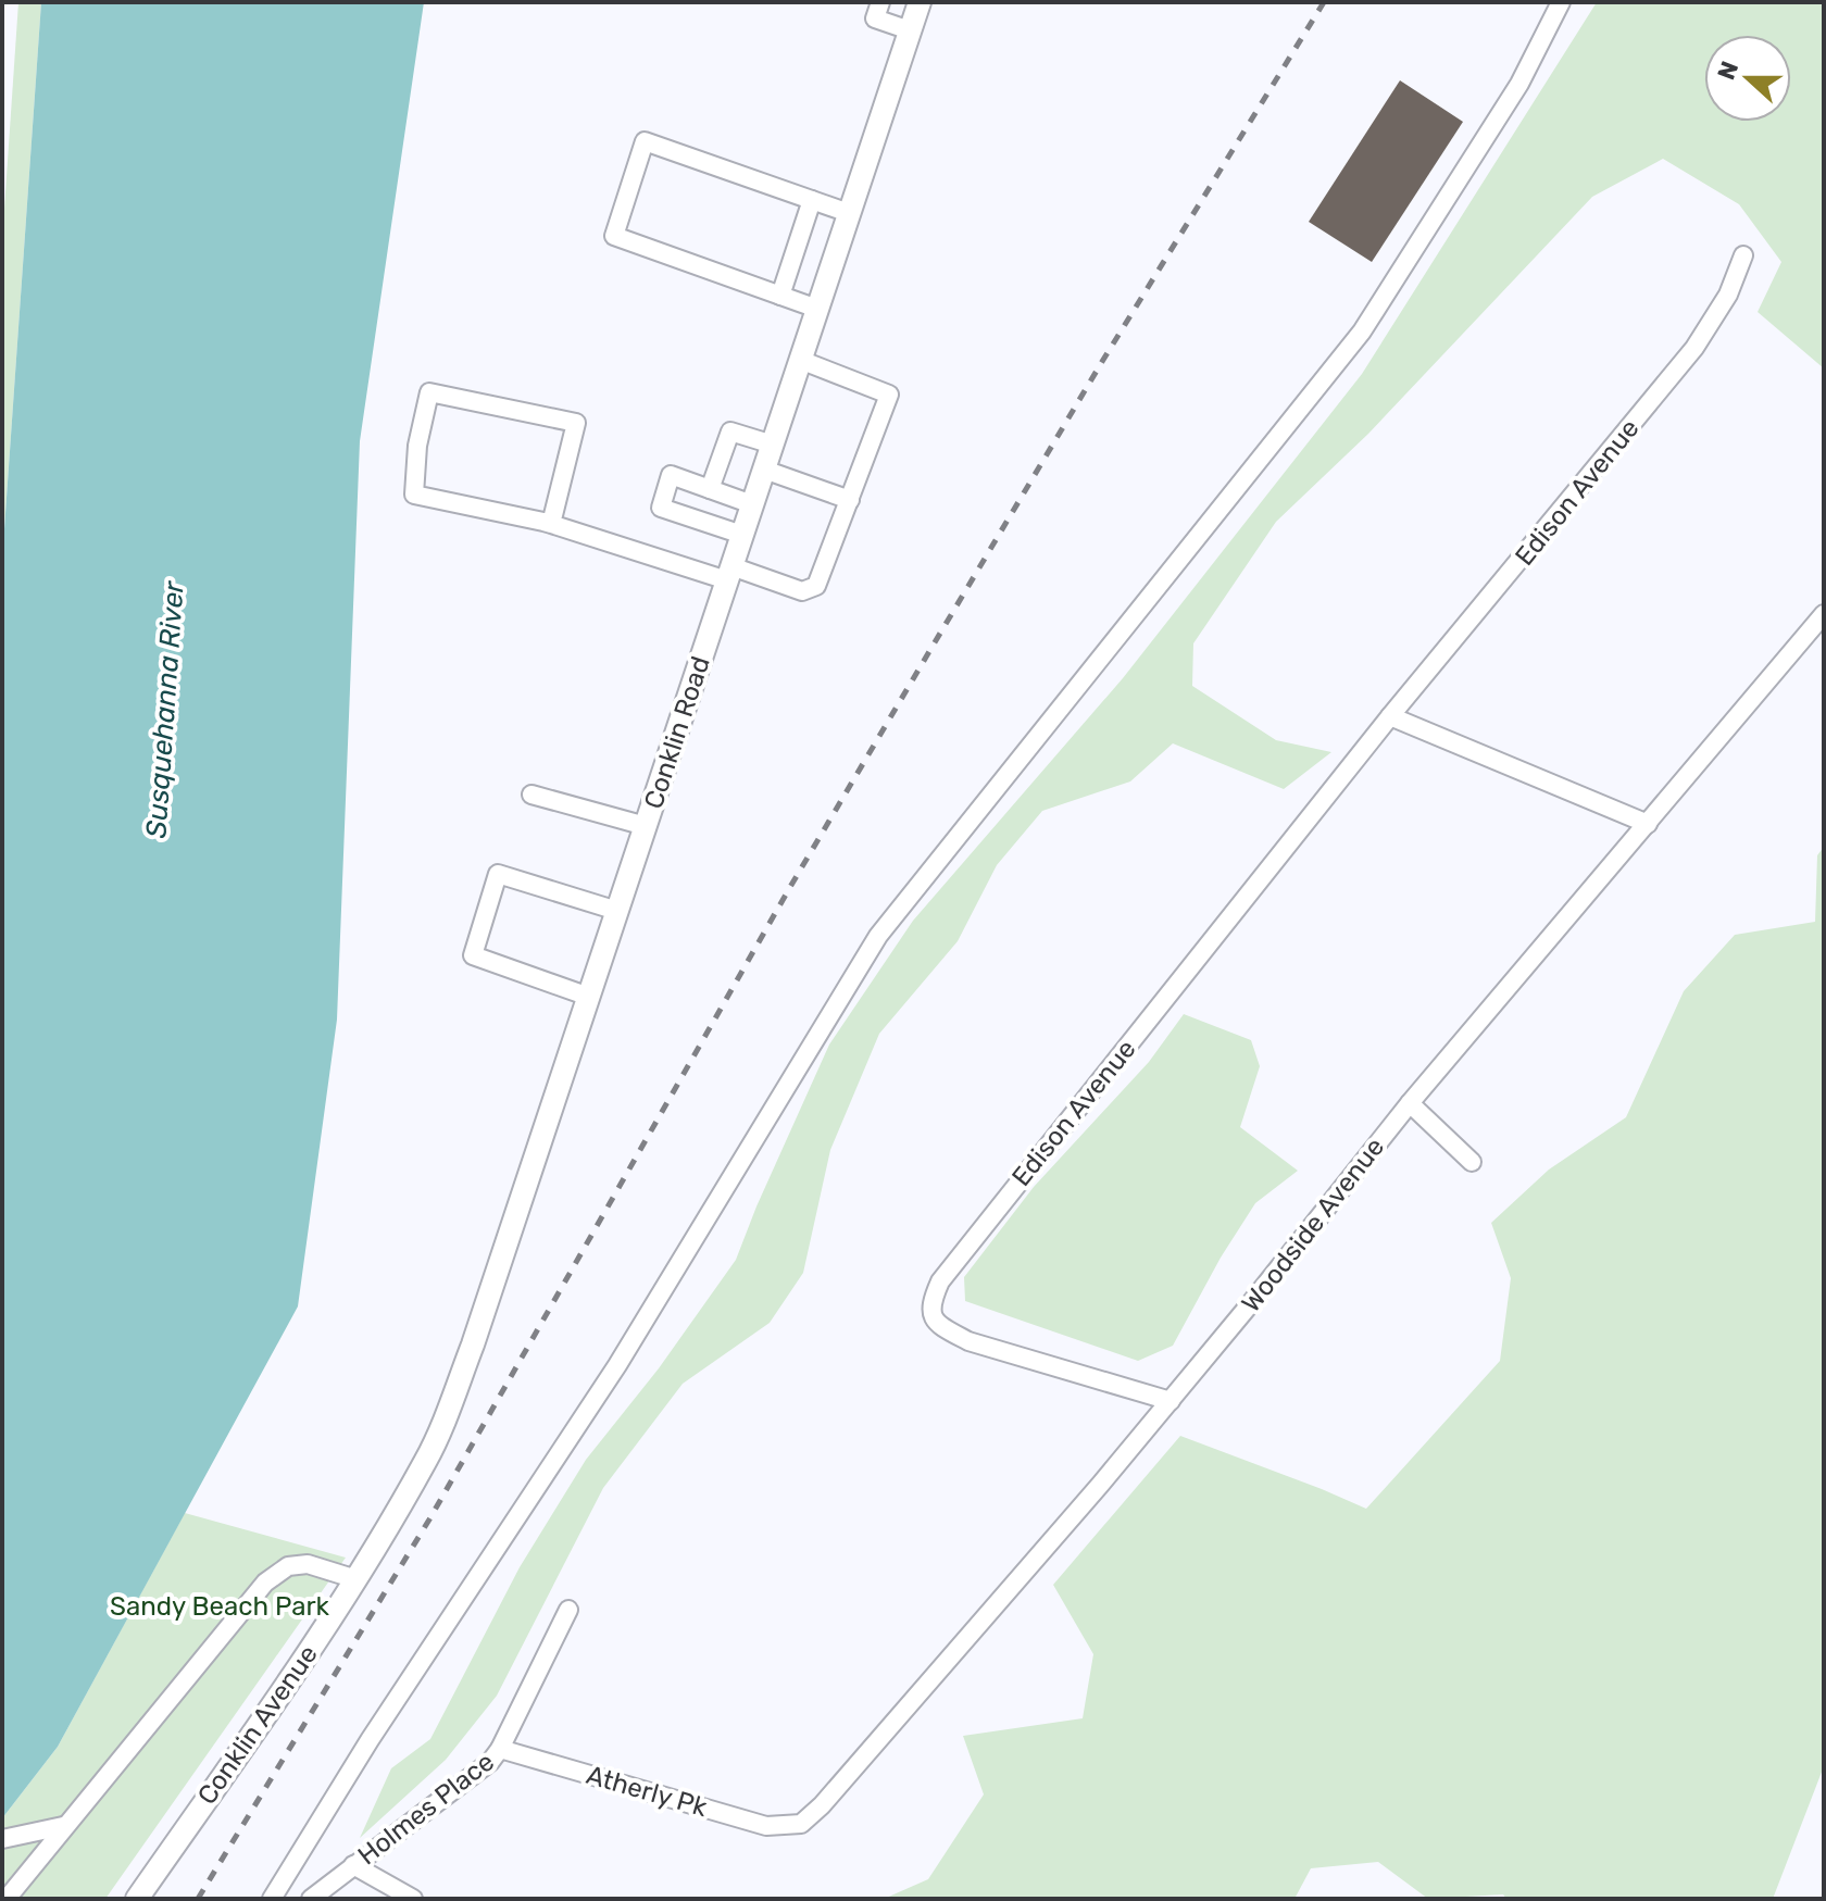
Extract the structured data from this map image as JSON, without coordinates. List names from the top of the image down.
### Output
{
  "streets": {
    "main road": ["Conklin Road", "Conklin Avenue"],
    "street": [
      "Edison Avenue",
      "Woodside Avenue",
      "Atherly Pk",
      "Holmes Place"
    ]
  },
  "crossings": [
    ["Edison Avenue", "Woodside Avenue"],
    ["Conklin Road", "Conklin Avenue"],
    ["Woodside Avenue", "Atherly Pk"],
    ["Atherly Pk", "Holmes Place"]
  ],
  "water": ["Susquehanna River"],
  "parks": ["Sandy Beach Park"],
  "north": "left"
}
